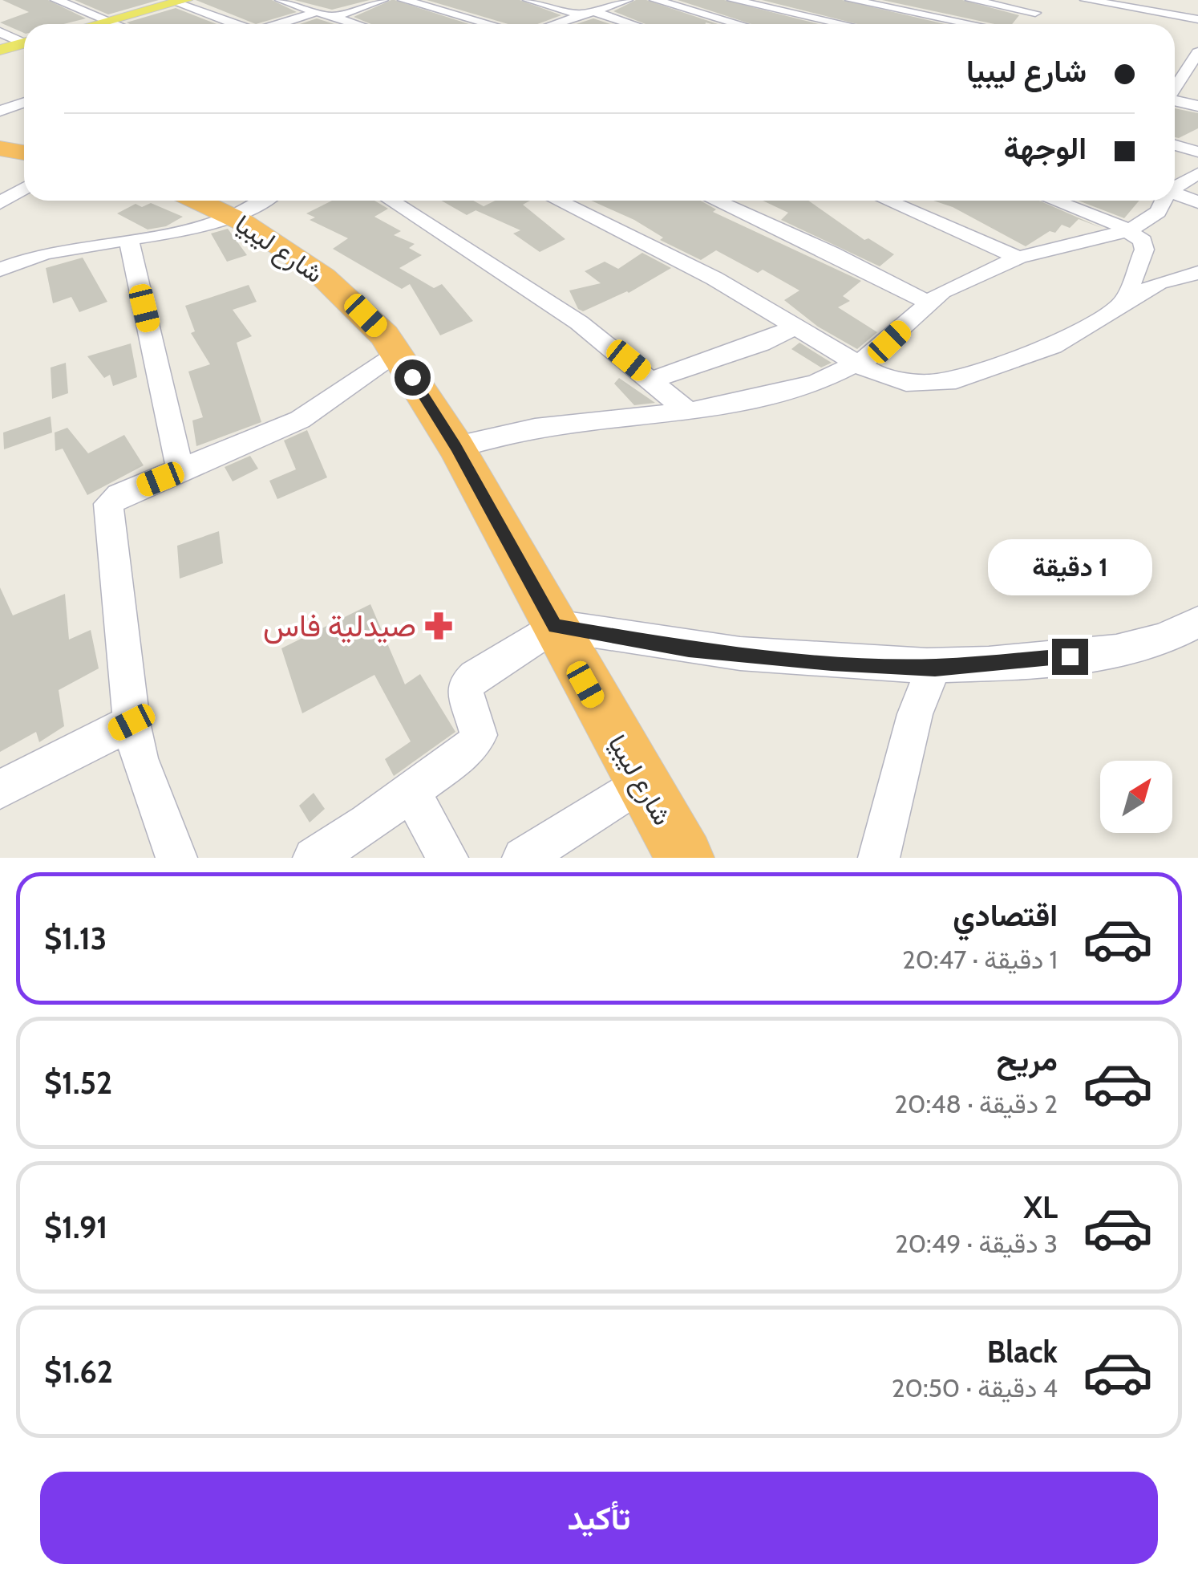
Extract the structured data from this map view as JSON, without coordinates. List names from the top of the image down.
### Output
{
  "streets": {
    "highway": ["شارع ليبيا"]
  },
  "places": {
    "pharmacy": ["صيدلية فاس"]
  },
  "north": "top right",
  "page": {
    "banner": ["شارع ليبيا", "الوجهة"],
    "bubble": "1 دقيقة",
    "list": [
      {
        "name": "اقتصادي",
        "note": "1 دقيقة · 20:47",
        "value": "$1.13"
      },
      {
        "name": "مريح",
        "note": "2 دقيقة · 20:48",
        "value": "$1.52"
      },
      {
        "name": "XL",
        "note": "3 دقيقة · 20:49",
        "value": "$1.91"
      },
      {
        "name": "Black",
        "note": "4 دقيقة · 20:50",
        "value": "$1.62"
      }
    ],
    "buttons": "تأكيد"
  }
}
